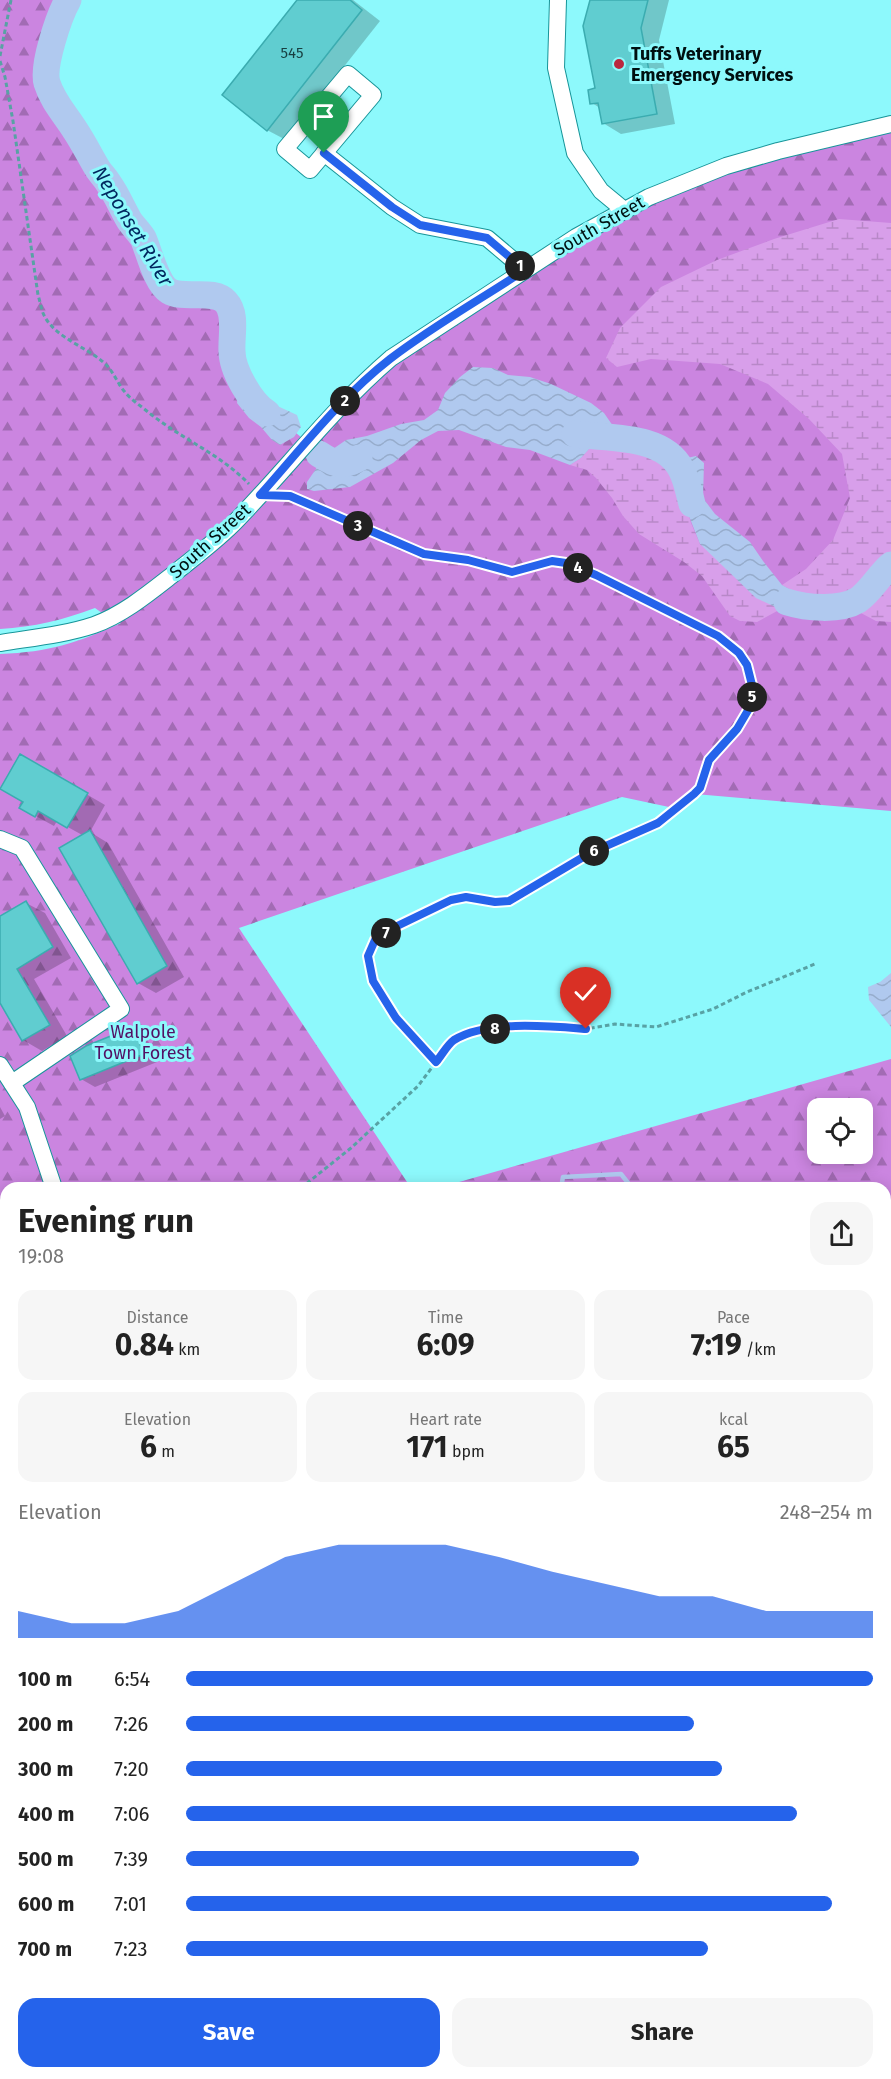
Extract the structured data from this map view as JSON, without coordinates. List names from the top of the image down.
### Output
{
  "streets": {
    "street": ["South Street"]
  },
  "water": ["Neponset River"],
  "parks": ["Walpole Town Forest"],
  "places": ["Tuffs Veterinary Emergency Services"],
  "house_numbers": ["545"],
  "page": {
    "pins": [
      "1",
      "2",
      "3",
      "4",
      "5",
      "6",
      "7",
      "8"
    ],
    "heading": ["Evening run", "19:08"],
    "stats": [
      ["Distance", "0.84 km"],
      ["Time", "6:09"],
      ["Pace", "7:19 /km"],
      ["Elevation", "6 m"],
      ["Heart rate", "171 bpm"],
      ["kcal", "65"]
    ],
    "chart": ["Elevation", "248–254 m"],
    "list": [
      {
        "name": "100 m",
        "note": "6:54"
      },
      {
        "name": "200 m",
        "note": "7:26"
      },
      {
        "name": "300 m",
        "note": "7:20"
      },
      {
        "name": "400 m",
        "note": "7:06"
      },
      {
        "name": "500 m",
        "note": "7:39"
      },
      {
        "name": "600 m",
        "note": "7:01"
      },
      {
        "name": "700 m",
        "note": "7:23"
      }
    ],
    "buttons": ["Save", "Share"]
  }
}
